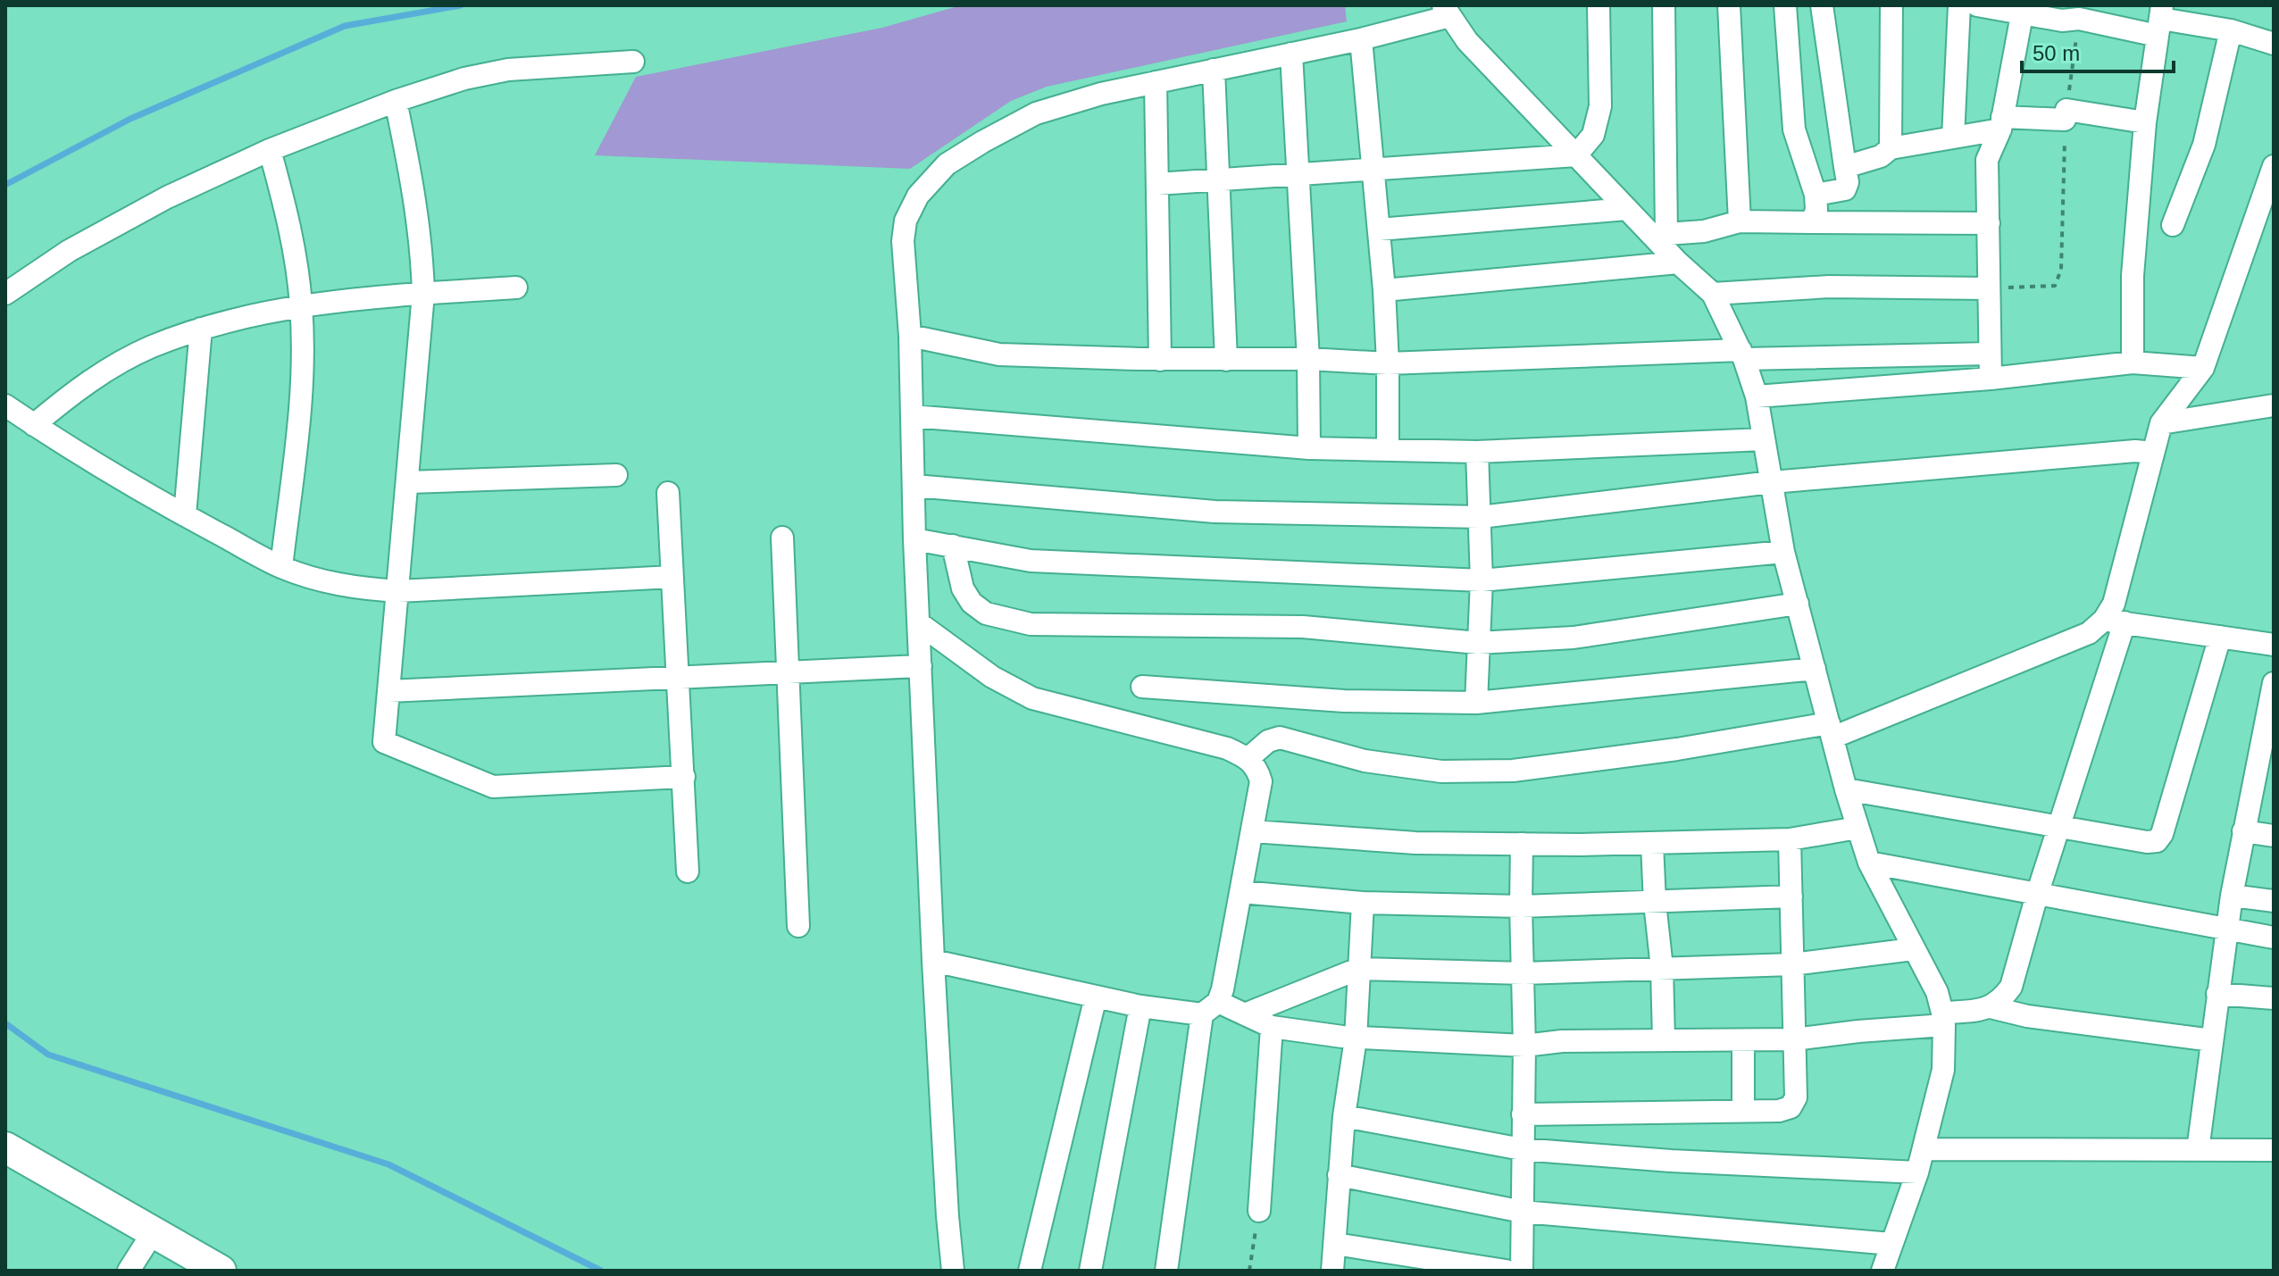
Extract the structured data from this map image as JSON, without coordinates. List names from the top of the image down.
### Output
{
  "scale_bar": "50 m"
}
